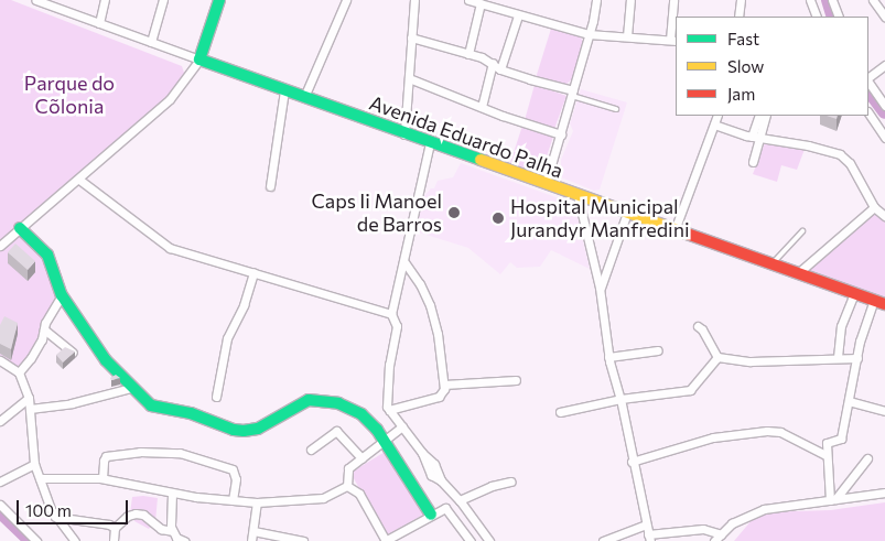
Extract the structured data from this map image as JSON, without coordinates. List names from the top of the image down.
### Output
{
  "streets": {
    "street": ["Avenida Eduardo Palha"]
  },
  "parks": ["Parque do Cõlonia"],
  "places": ["Caps Ii Manoel de Barros", "Hospital Municipal Jurandyr Manfredini"],
  "legend": ["Fast", "Slow", "Jam"],
  "scale_bar": "100 m"
}
